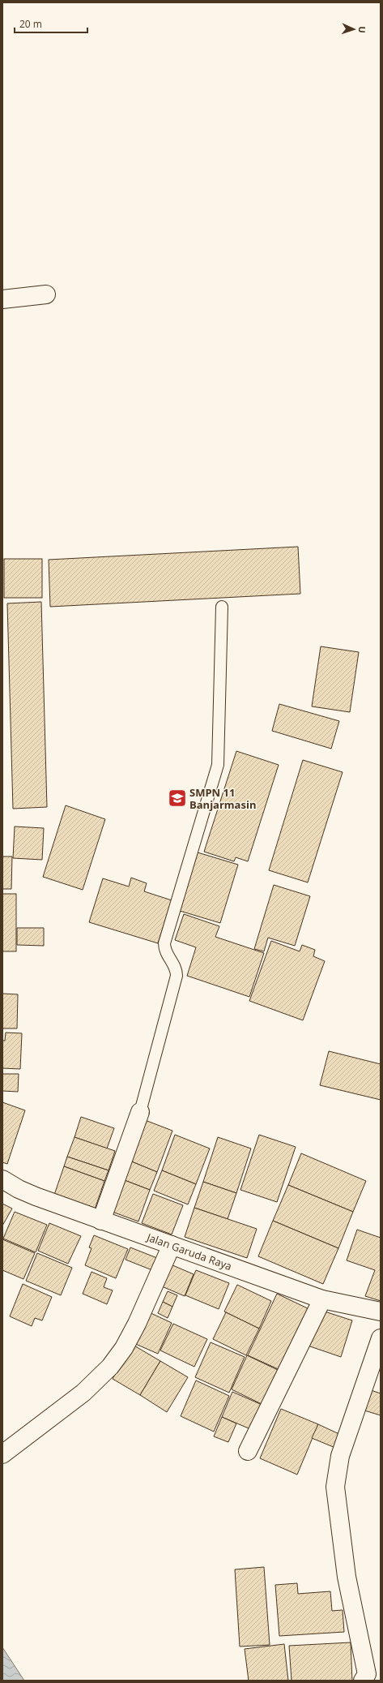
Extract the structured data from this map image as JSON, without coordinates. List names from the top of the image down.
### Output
{
  "streets": {
    "street": ["Jalan Garuda Raya"]
  },
  "places": {
    "school or university": ["SMPN 11 Banjarmasin"]
  },
  "scale_bar": "20 m",
  "north": "right"
}
